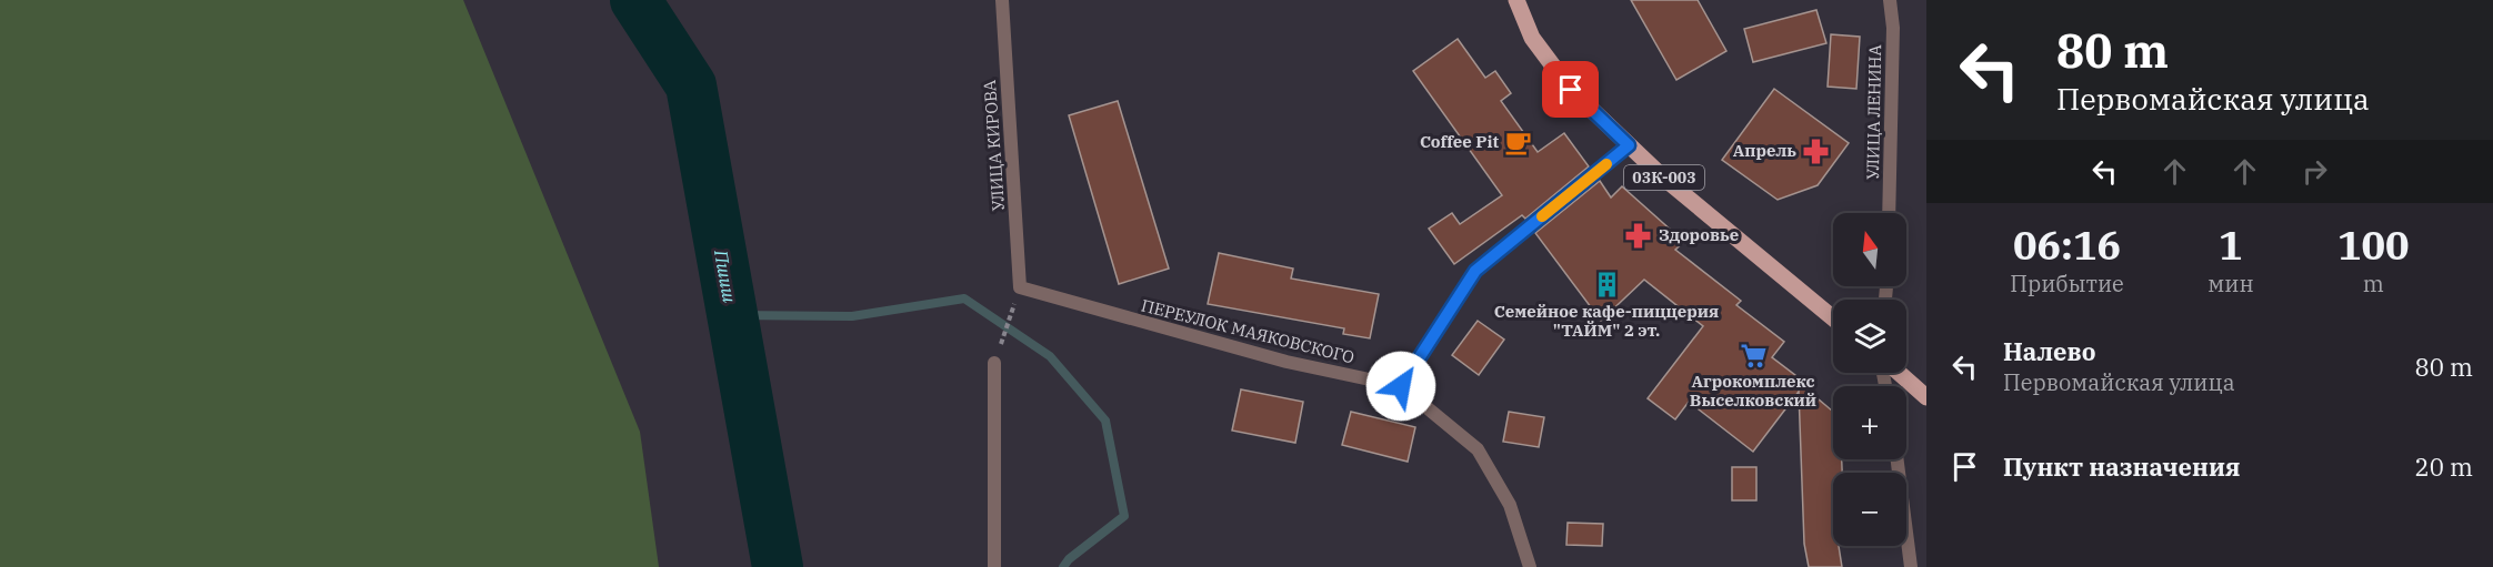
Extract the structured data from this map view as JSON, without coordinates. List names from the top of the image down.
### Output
{
  "streets": {
    "main road": ["03К-003"],
    "street": ["УЛИЦА ЛЕНИНА", "УЛИЦА КИРОВА", "ПЕРЕУЛОК МАЯКОВСКОГО"]
  },
  "crossings": [
    ["УЛИЦА КИРОВА", "ПЕРЕУЛОК МАЯКОВСКОГО"]
  ],
  "water": ["Пшиш"],
  "places": {
    "cafe": ["Coffee Pit"],
    "pharmacy": ["Апрель", "Здоровье"],
    "building": ["Семейное кафе-пиццерия \"ТАЙМ\" 2 эт."],
    "supermarket": ["Агрокомплекс Выселковский"]
  },
  "north": "top",
  "page": {
    "turn": ["80 m", "Первомайская улица"],
    "eta": [
      "06:16",
      "Прибытие",
      "1",
      "мин",
      "100",
      "m"
    ],
    "map_buttons": ["+", "−"],
    "list": [
      {
        "name": "Налево",
        "note": "Первомайская улица",
        "value": "80 m"
      },
      {
        "name": "Пункт назначения",
        "value": "20 m"
      }
    ]
  }
}
